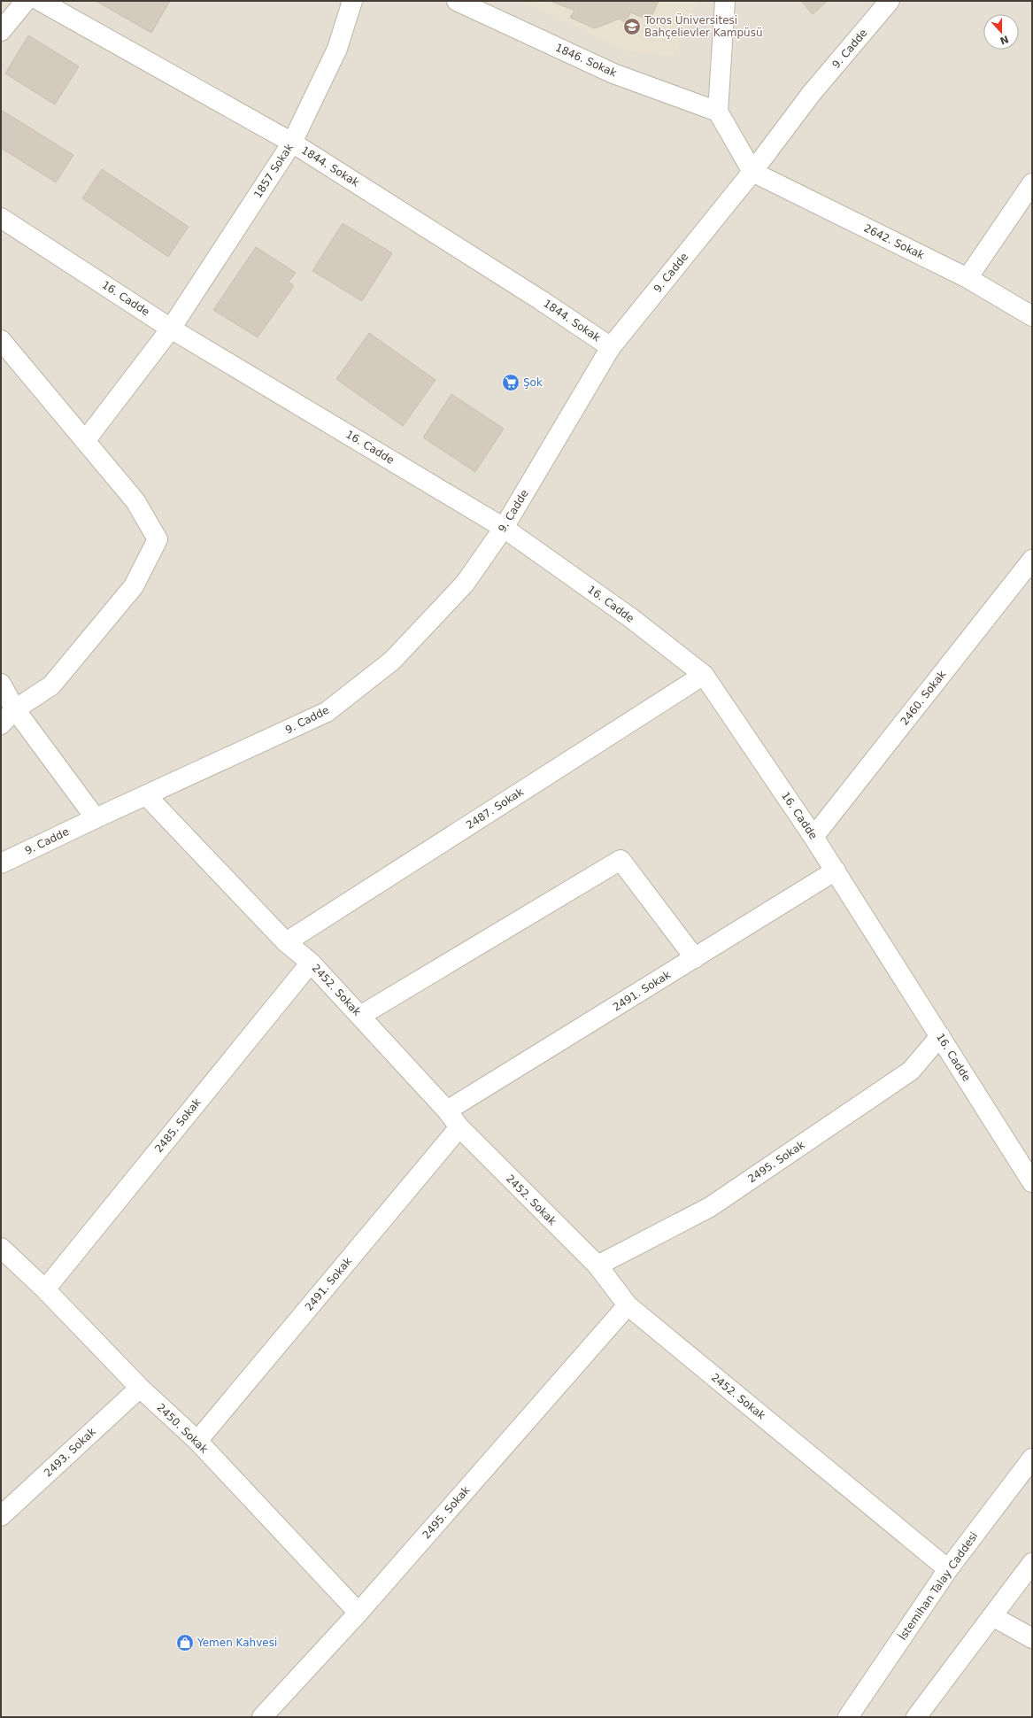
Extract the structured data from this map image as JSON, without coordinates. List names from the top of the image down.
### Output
{
  "streets": {
    "street": [
      "9. Cadde",
      "1846. Sokak",
      "1844. Sokak",
      "1857 Sokak",
      "2642. Sokak",
      "16. Cadde",
      "2460. Sokak",
      "2487. Sokak",
      "2452. Sokak",
      "2491. Sokak",
      "2485. Sokak",
      "2495. Sokak",
      "2450. Sokak",
      "2493. Sokak",
      "İstemihan Talay Caddesi"
    ]
  },
  "crossings": [
    ["9. Cadde", "1844. Sokak"],
    ["9. Cadde", "2642. Sokak"],
    ["9. Cadde", "16. Cadde"],
    ["9. Cadde", "2452. Sokak"],
    ["1844. Sokak", "1857 Sokak"],
    ["1857 Sokak", "16. Cadde"],
    ["16. Cadde", "2460. Sokak"],
    ["16. Cadde", "2487. Sokak"],
    ["16. Cadde", "2491. Sokak"],
    ["16. Cadde", "2495. Sokak"],
    ["2487. Sokak", "2452. Sokak"],
    ["2452. Sokak", "2491. Sokak"],
    ["2452. Sokak", "2485. Sokak"],
    ["2452. Sokak", "2495. Sokak"],
    ["2452. Sokak", "İstemihan Talay Caddesi"],
    ["2491. Sokak", "2450. Sokak"],
    ["2485. Sokak", "2450. Sokak"],
    ["2495. Sokak", "2450. Sokak"],
    ["2450. Sokak", "2493. Sokak"]
  ],
  "places": {
    "school or university": ["Toros Üniversitesi Bahçelievler Kampüsü"],
    "supermarket": ["Şok"],
    "shop": ["Yemen Kahvesi"]
  },
  "north": "bottom"
}
